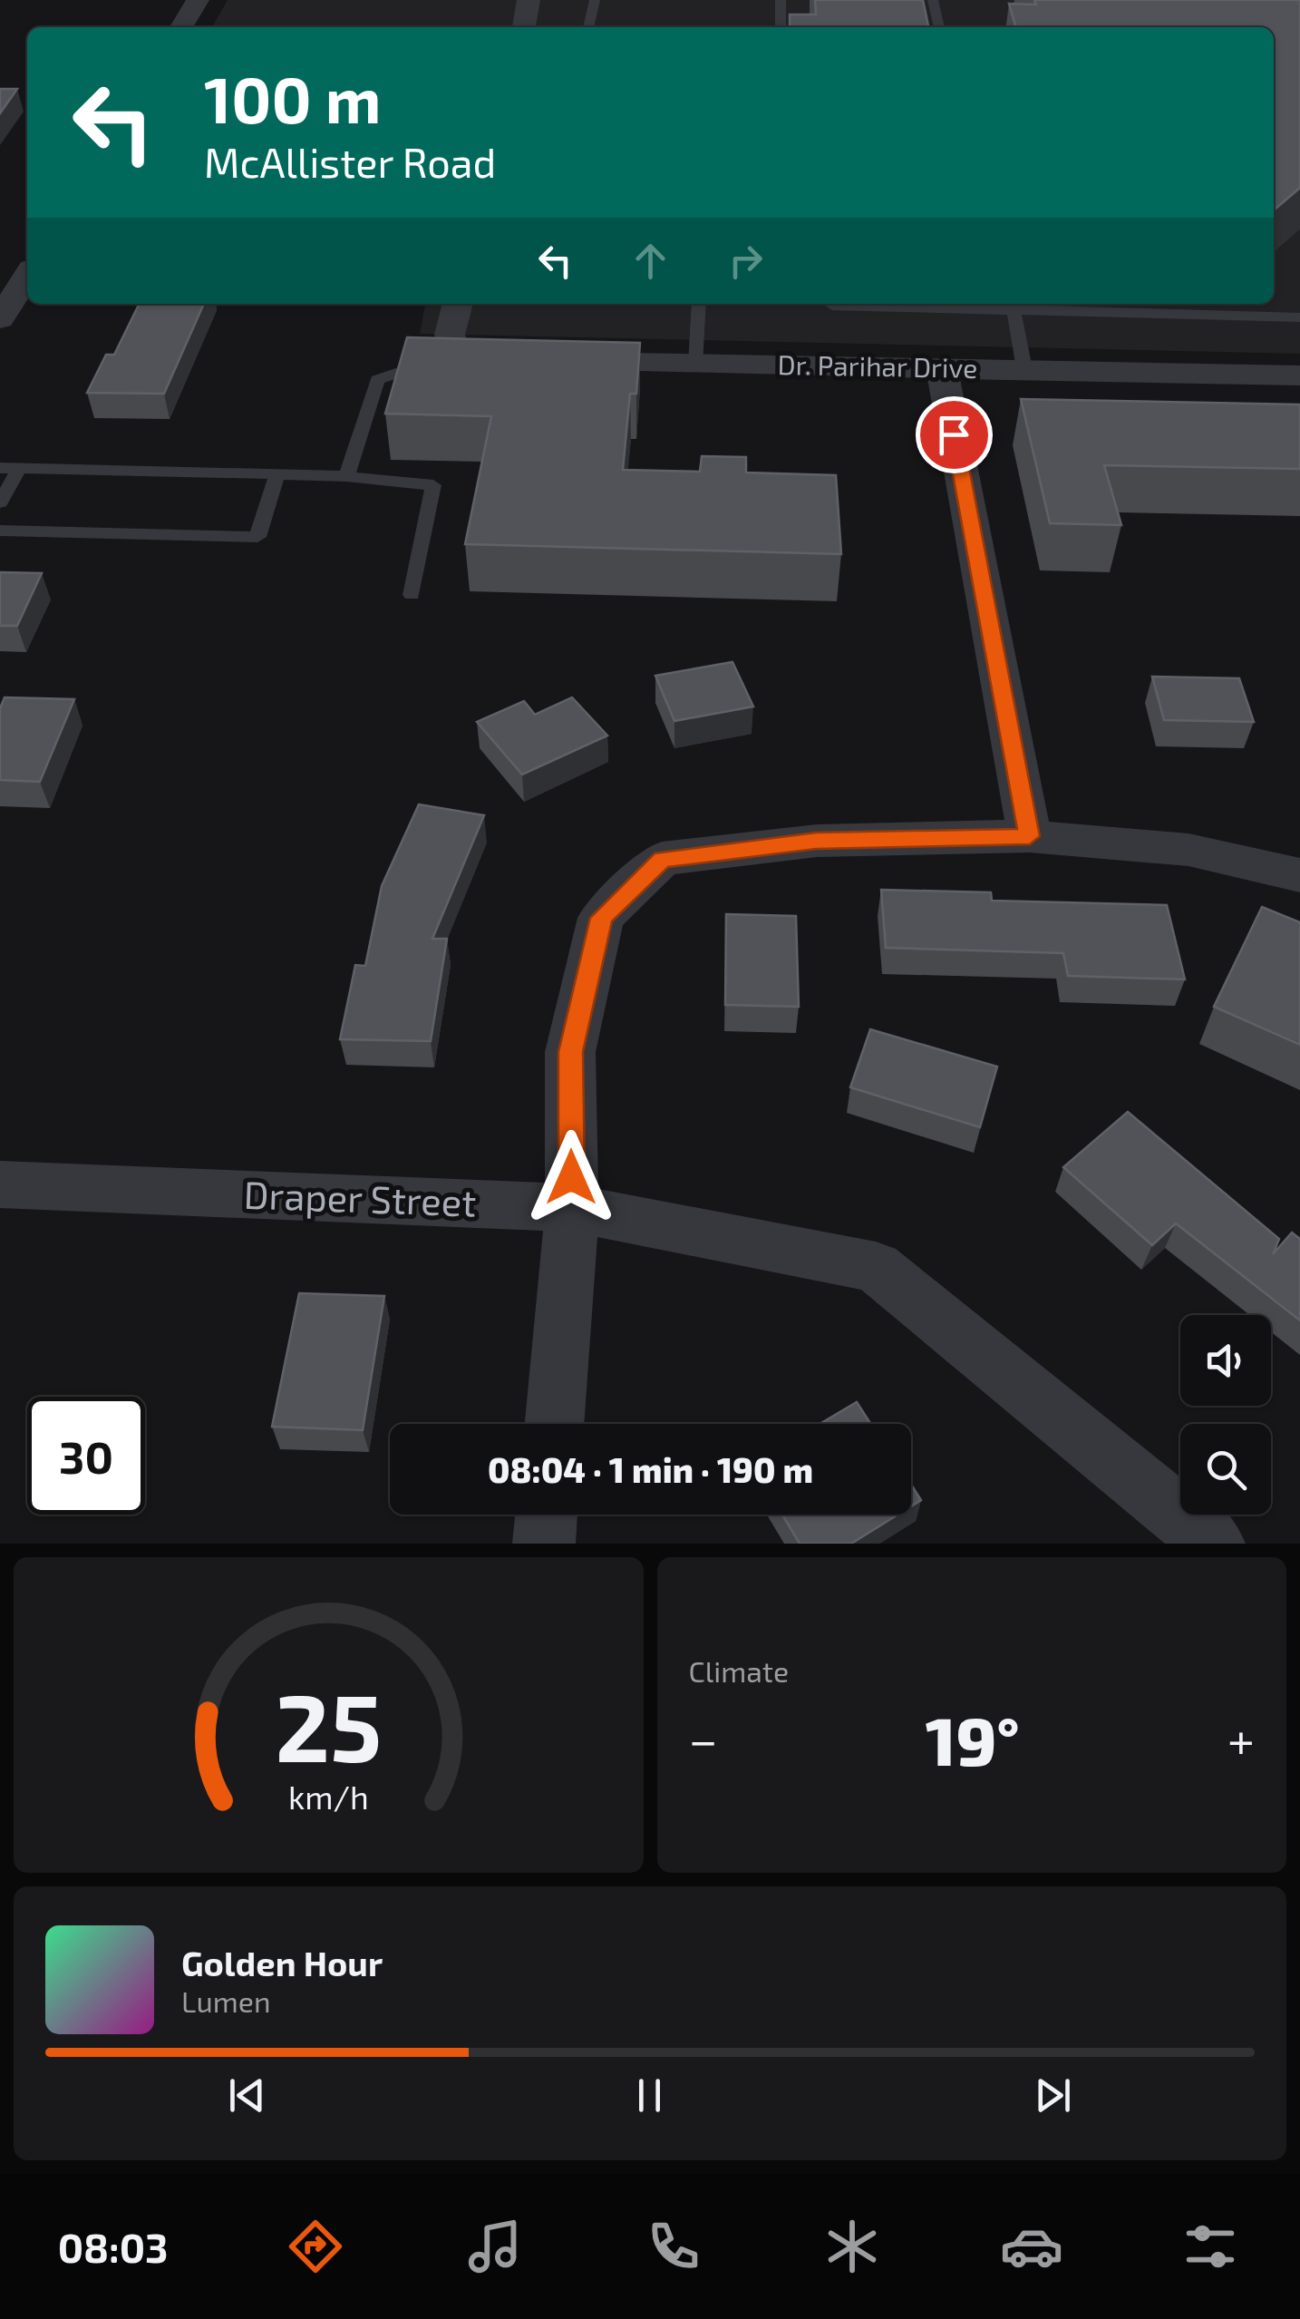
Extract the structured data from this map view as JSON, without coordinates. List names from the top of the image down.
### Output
{
  "streets": {
    "street": ["Dr. Parihar Drive", "Draper Street"]
  },
  "page": {
    "turn": ["100 m", "McAllister Road"],
    "limit": "30",
    "trip": "08:04 · 1 min · 190 m",
    "tile": "Climate",
    "heat": ["−", "19°", "+"],
    "song": ["Golden Hour", "Lumen"],
    "tabs": "08:03",
    "gauge": ["25", "km/h"]
  }
}
